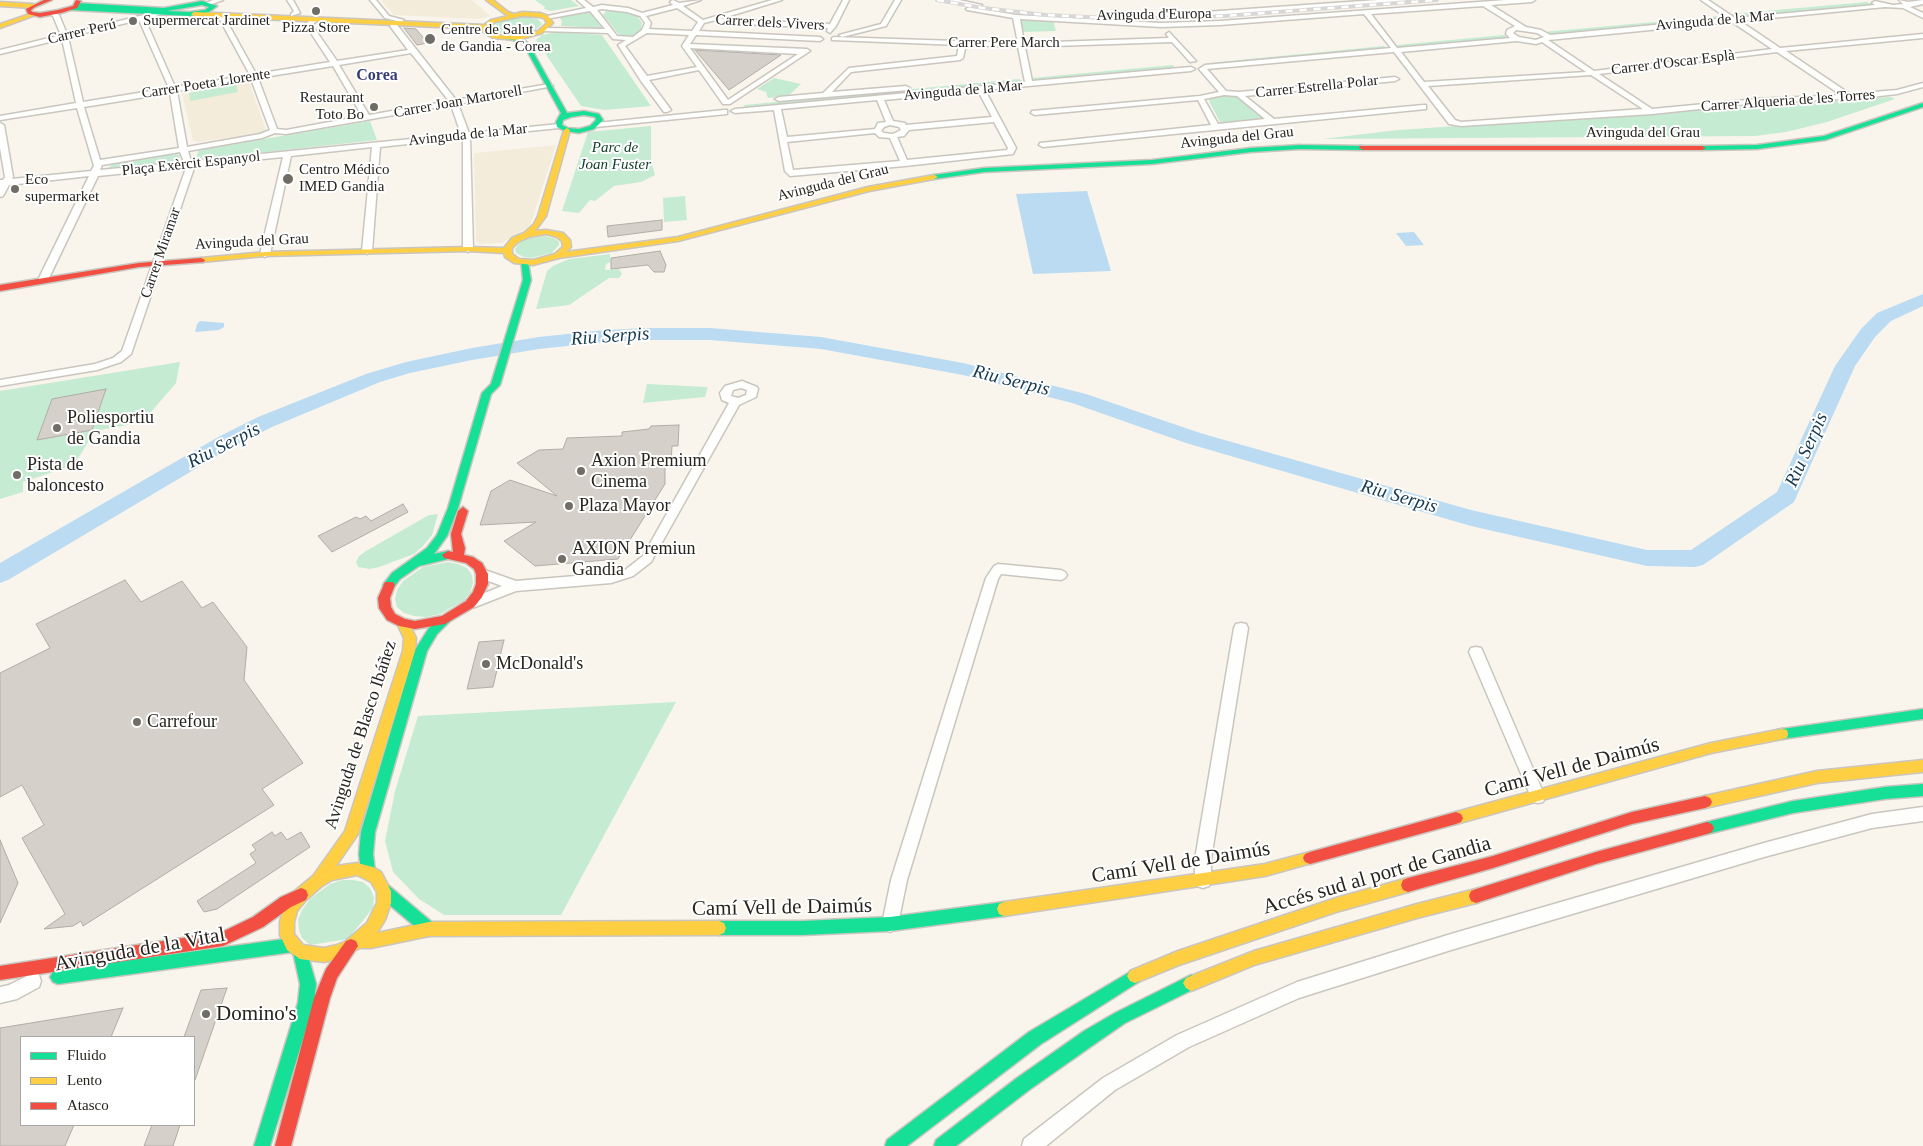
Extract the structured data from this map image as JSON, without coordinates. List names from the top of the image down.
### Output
{
  "streets": {
    "main road": [
      "Avinguda del Grau",
      "Avinguda de Blasco Ibáñez",
      "Camí Vell de Daimús",
      "Accés sud al port de Gandia",
      "Avinguda de la Vital"
    ],
    "street": [
      "Avinguda d'Europa",
      "Avinguda de la Mar",
      "Carrer dels Vivers",
      "Carrer Perú",
      "Carrer Pere March",
      "Carrer d'Oscar Esplà",
      "Carrer Poeta Llorente",
      "Carrer Estrella Polar",
      "Carrer Alqueria de les Torres",
      "Carrer Joan Martorell",
      "Plaça Exèrcit Espanyol",
      "Carrer Miramar"
    ]
  },
  "crossings": [
    ["Avinguda de la Mar", "Plaça Exèrcit Espanyol"],
    ["Carrer dels Vivers", "Carrer Pere March"],
    ["Carrer Joan Martorell", "Plaça Exèrcit Espanyol"],
    ["Avinguda del Grau", "Carrer Miramar"],
    ["Plaça Exèrcit Espanyol", "Carrer Miramar"],
    ["Avinguda de Blasco Ibáñez", "Camí Vell de Daimús"],
    ["Avinguda de Blasco Ibáñez", "Avinguda de la Vital"],
    ["Camí Vell de Daimús", "Avinguda de la Vital"]
  ],
  "districts": ["Corea"],
  "water": ["Riu Serpis"],
  "parks": ["Parc de Joan Fuster"],
  "places": [
    "Pizza Store",
    "Supermercat Jardinet",
    "Centre de Salut de Gandia - Corea",
    "Restaurant Toto Bo",
    "Centro Médico IMED Gandia",
    "Eco supermarket",
    "Poliesportiu de Gandia",
    "Axion Premium Cinema",
    "Pista de baloncesto",
    "Plaza Mayor",
    "AXION Premiun Gandia",
    "McDonald's",
    "Carrefour",
    "Domino's"
  ],
  "legend": ["Fluido", "Lento", "Atasco"]
}
